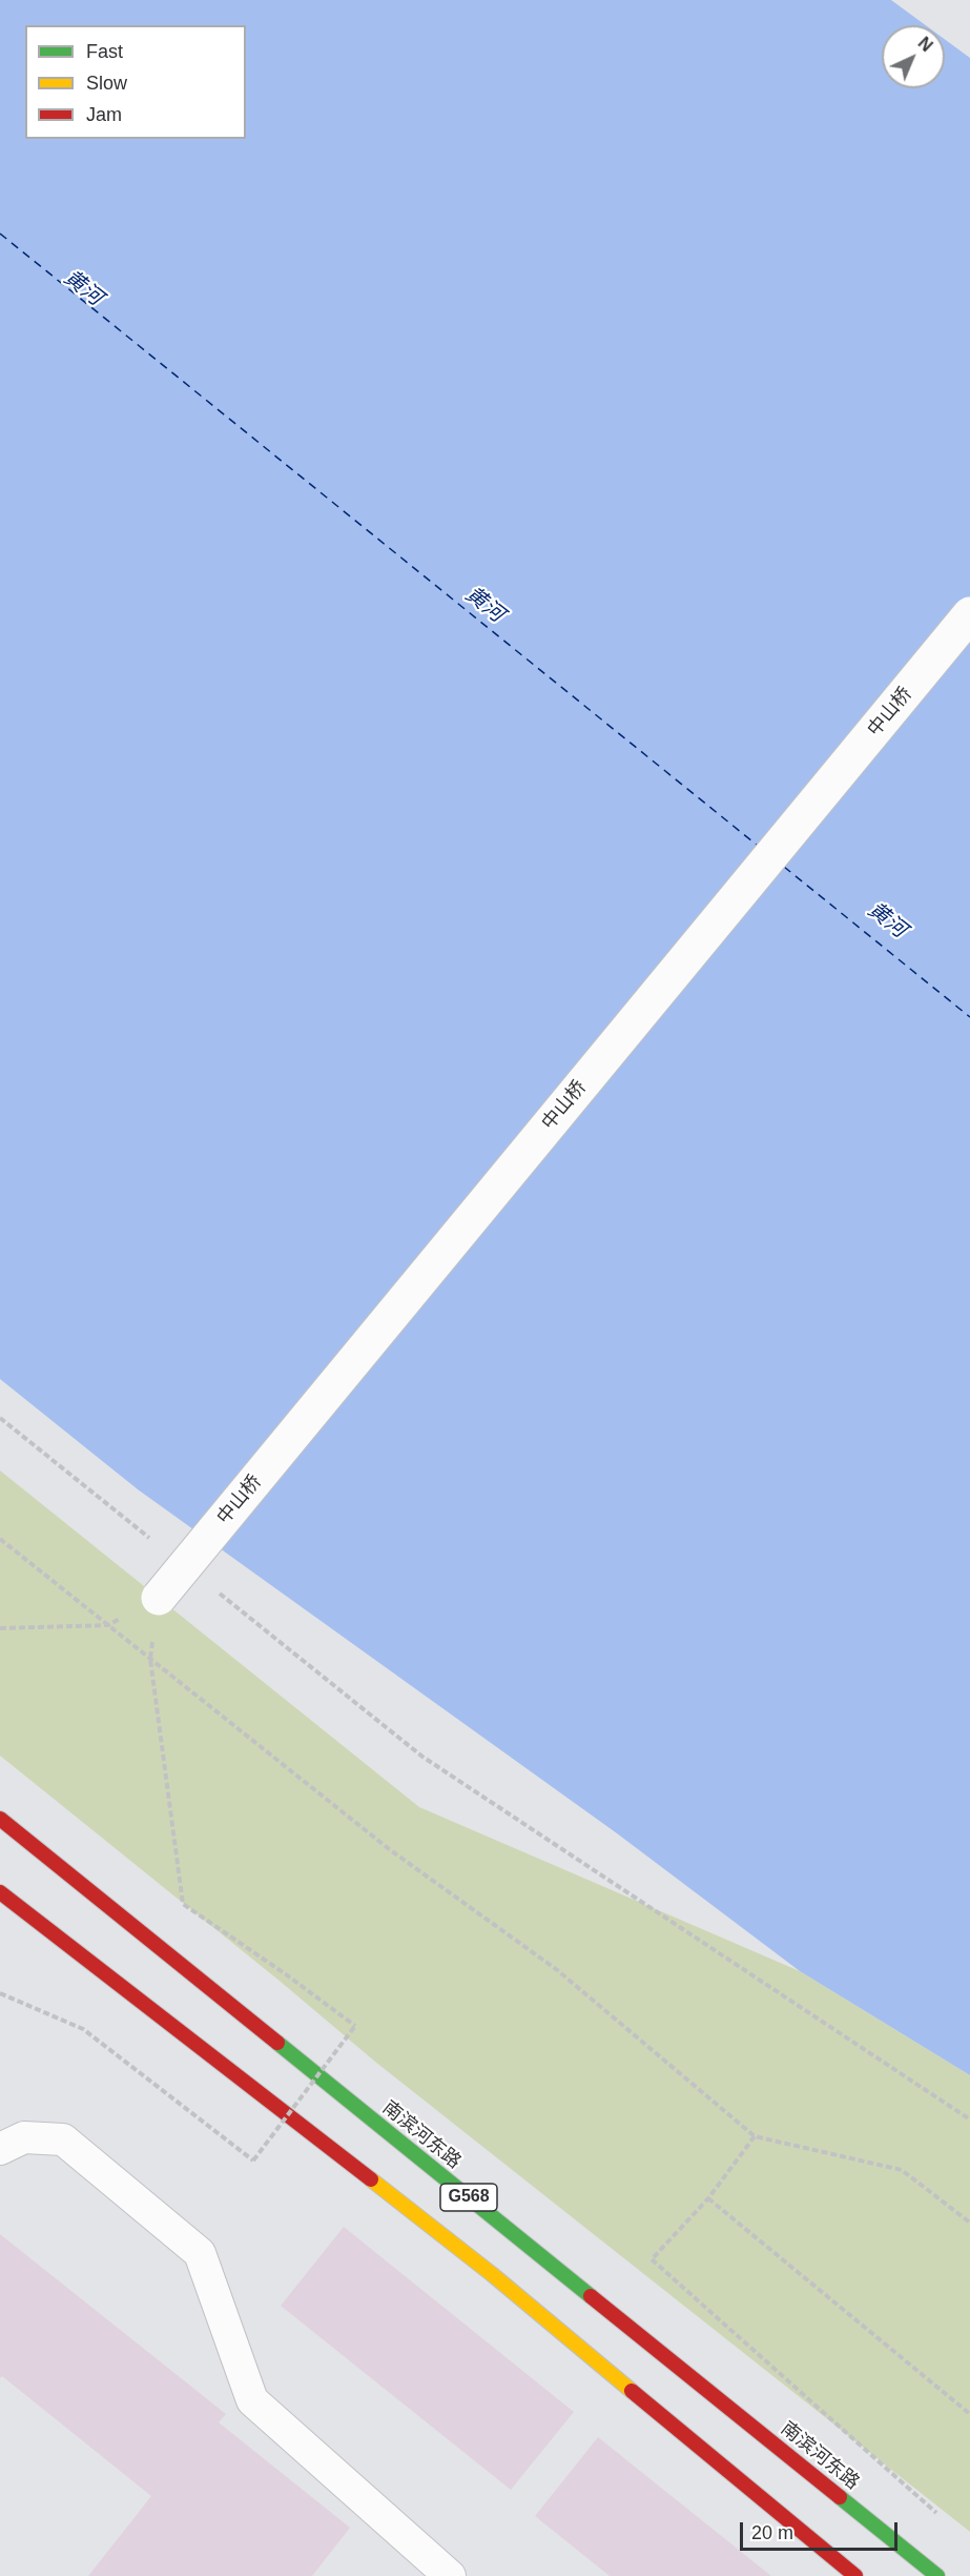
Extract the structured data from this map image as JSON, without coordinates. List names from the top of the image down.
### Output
{
  "streets": {
    "highway": ["南滨河东路", "G568"],
    "street": ["中山桥"]
  },
  "water": ["黄河"],
  "legend": ["Fast", "Slow", "Jam"],
  "scale_bar": "20 m",
  "north": "top right"
}
